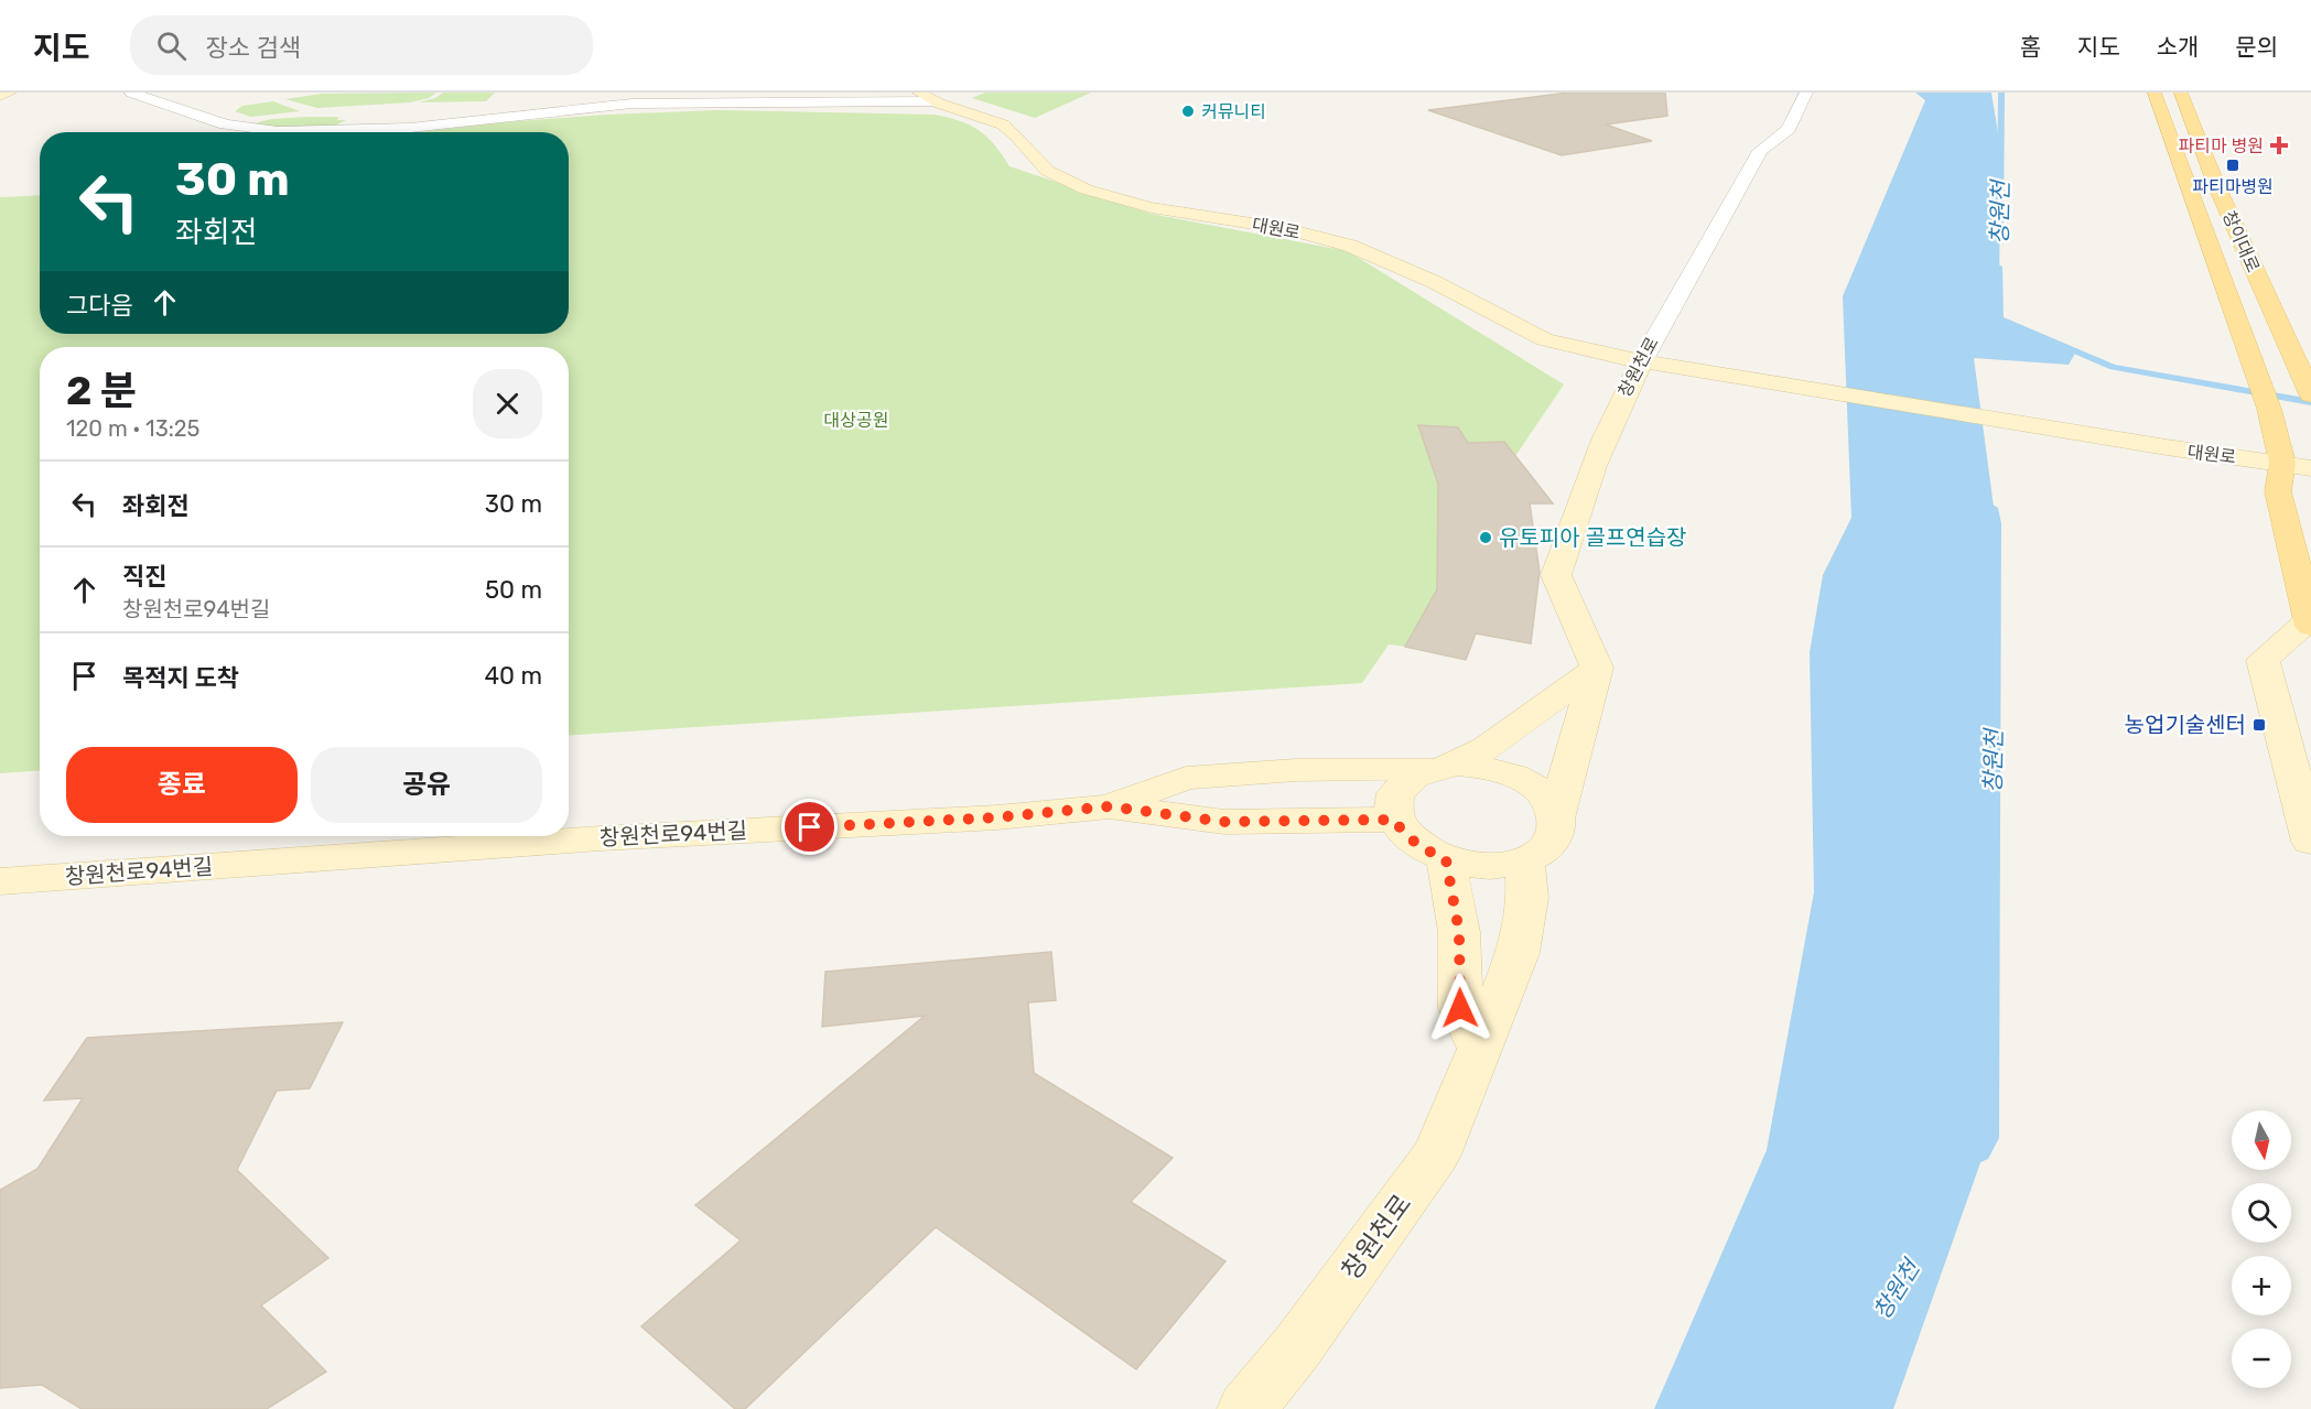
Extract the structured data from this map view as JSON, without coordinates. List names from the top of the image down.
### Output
{
  "streets": {
    "main road": ["창이대로"],
    "street": ["대원로", "창원천로", "창원천로94번길"]
  },
  "crossings": [
    ["대원로", "창이대로"],
    ["대원로", "창원천로"]
  ],
  "water": ["창원천"],
  "parks": ["대상공원"],
  "places": {
    "other": ["커뮤니티", "유토피아 골프연습장"],
    "health": ["파티마 병원"],
    "transit": ["파티마병원", "농업기술센터"]
  },
  "north": "bottom",
  "page": {
    "header": "지도",
    "search": "장소 검색",
    "nav": [
      "홈",
      "지도",
      "소개",
      "문의"
    ],
    "turn": ["30 m", "좌회전"],
    "then": "그다음",
    "heading": ["2 분", "120 m · 13:25"],
    "list": [
      {
        "name": "좌회전",
        "value": "30 m"
      },
      {
        "name": "직진",
        "note": "창원천로94번길",
        "value": "50 m"
      },
      {
        "name": "목적지 도착",
        "value": "40 m"
      }
    ],
    "buttons": ["종료", "공유"],
    "map_buttons": ["+", "−"]
  }
}
